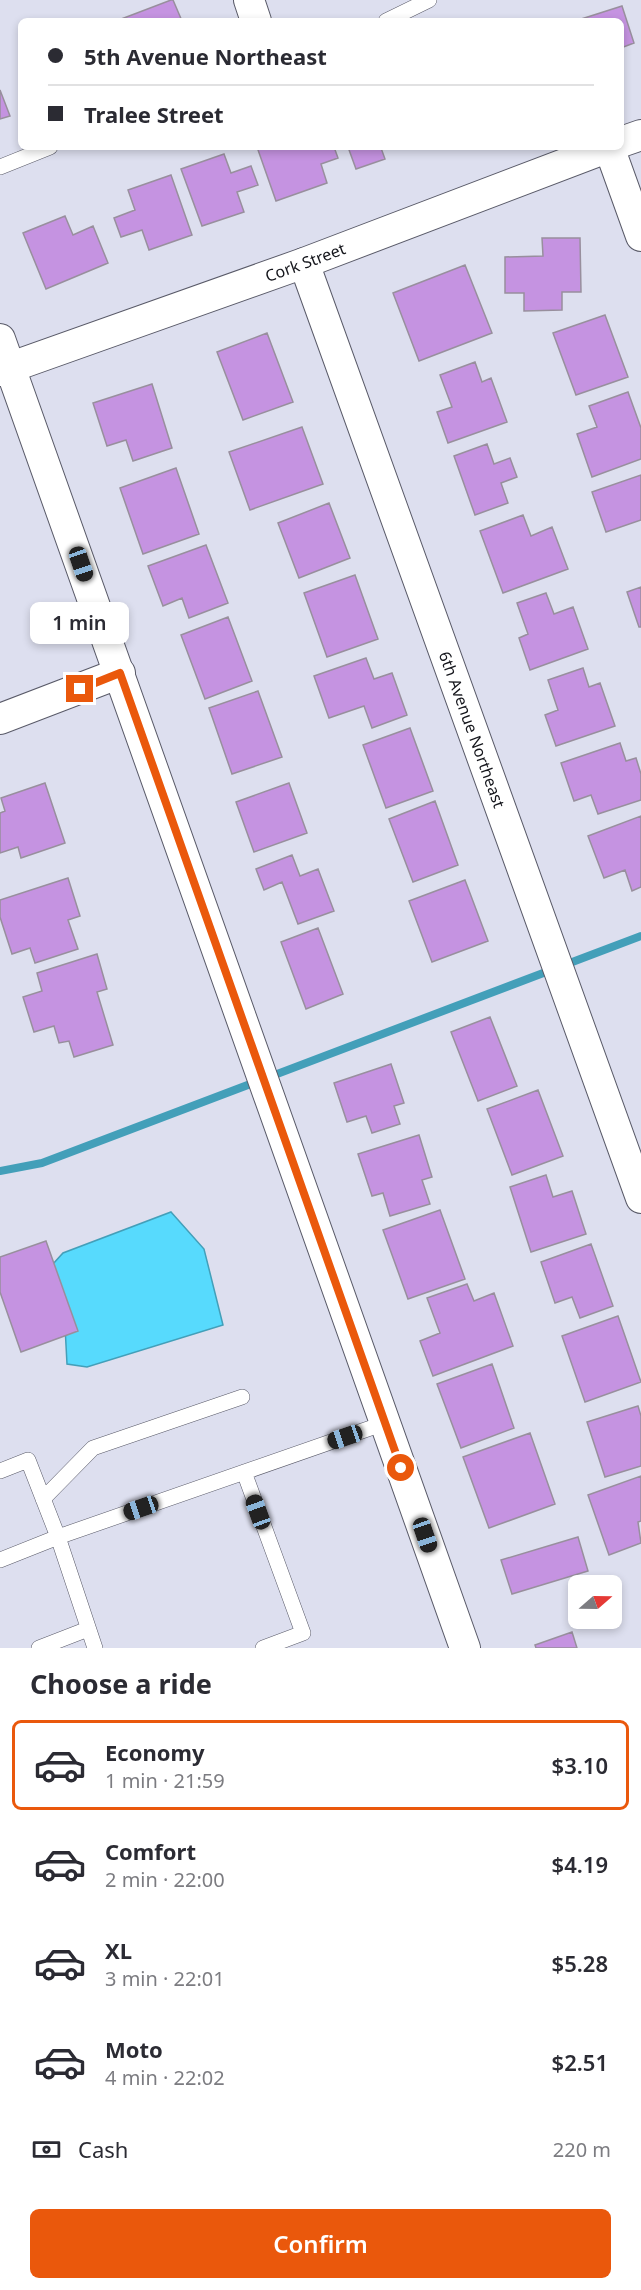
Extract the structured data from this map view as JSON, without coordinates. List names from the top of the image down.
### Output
{
  "streets": {
    "street": ["Cork Street", "6th Avenue Northeast"]
  },
  "crossings": [
    ["Cork Street", "6th Avenue Northeast"]
  ],
  "north": "right",
  "page": {
    "banner": ["5th Avenue Northeast", "Tralee Street"],
    "bubble": "1 min",
    "heading": "Choose a ride",
    "list": [
      {
        "name": "Economy",
        "note": "1 min · 21:59",
        "value": "$3.10"
      },
      {
        "name": "Comfort",
        "note": "2 min · 22:00",
        "value": "$4.19"
      },
      {
        "name": "XL",
        "note": "3 min · 22:01",
        "value": "$5.28"
      },
      {
        "name": "Moto",
        "note": "4 min · 22:02",
        "value": "$2.51"
      }
    ],
    "pay": ["Cash", "220 m"],
    "buttons": "Confirm"
  }
}
